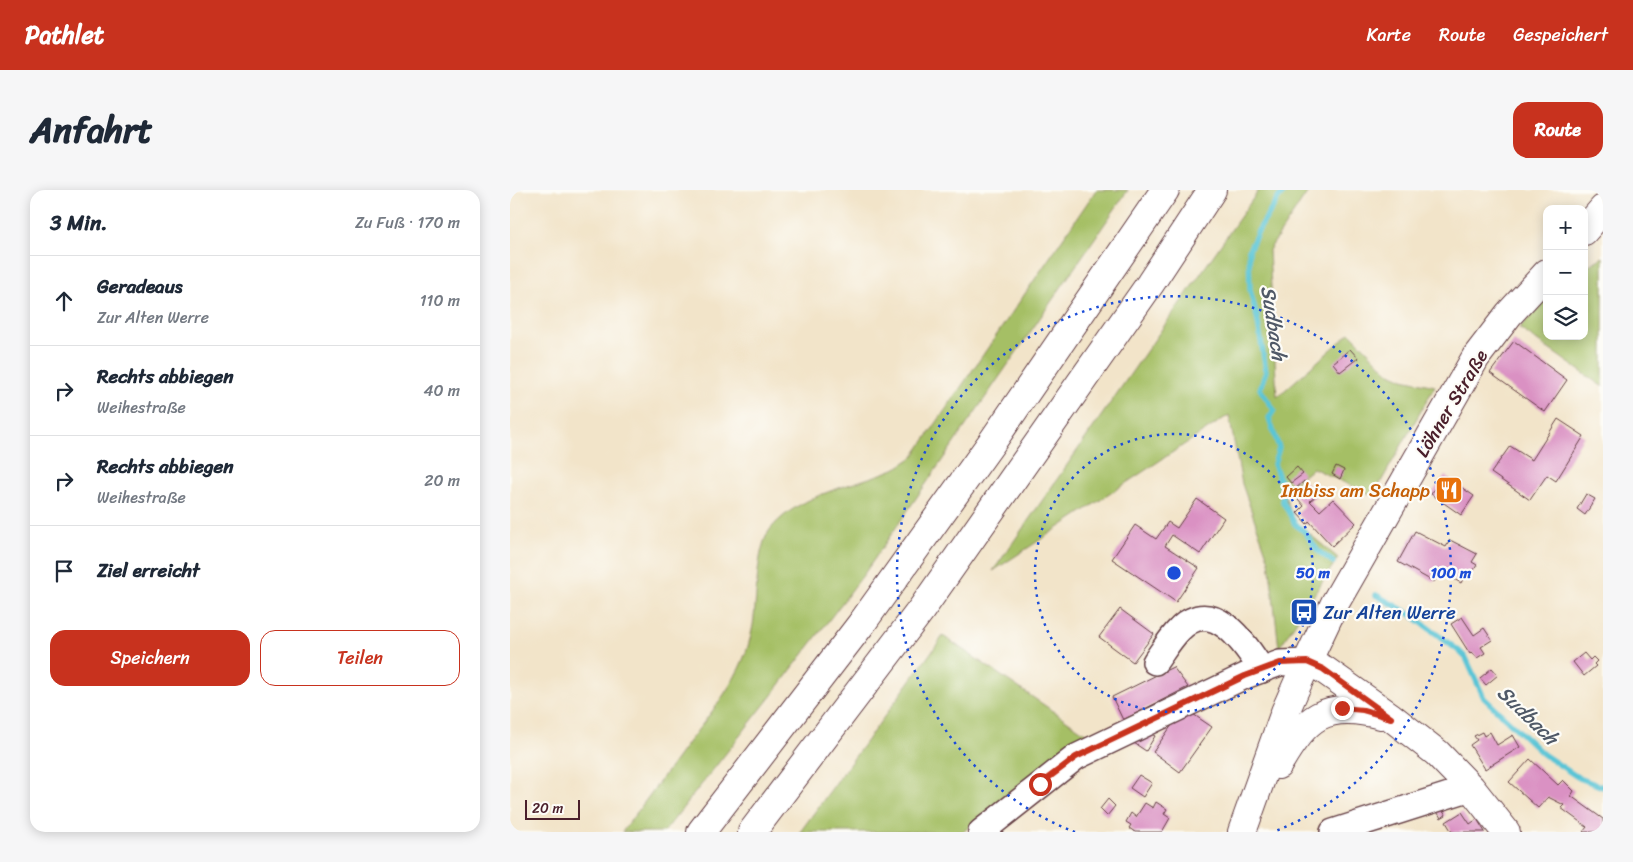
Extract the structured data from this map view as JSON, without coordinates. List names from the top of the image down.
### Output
{
  "streets": {
    "main road": ["Löhner Straße"]
  },
  "water": ["Sudbach"],
  "places": {
    "restaurant": ["Imbiss am Schapp"],
    "bus stop": ["Zur Alten Werre"]
  },
  "scale_bar": "20 m",
  "page": {
    "header": "Pathlet",
    "nav": ["Karte", "Route", "Gespeichert"],
    "title": "Anfahrt",
    "buttons": [
      "Route",
      ["Speichern", "Teilen"]
    ],
    "heading": ["3 Min.", "Zu Fuß · 170 m"],
    "map_buttons": ["+", "−"],
    "list": [
      ["Geradeaus", "Zur Alten Werre", "110 m"],
      ["Rechts abbiegen", "Weihestraße", "40 m"],
      ["Rechts abbiegen", "Weihestraße", "20 m"],
      "Ziel erreicht"
    ],
    "scale": "20 m"
  },
  "rings": ["50 m", "100 m"]
}
